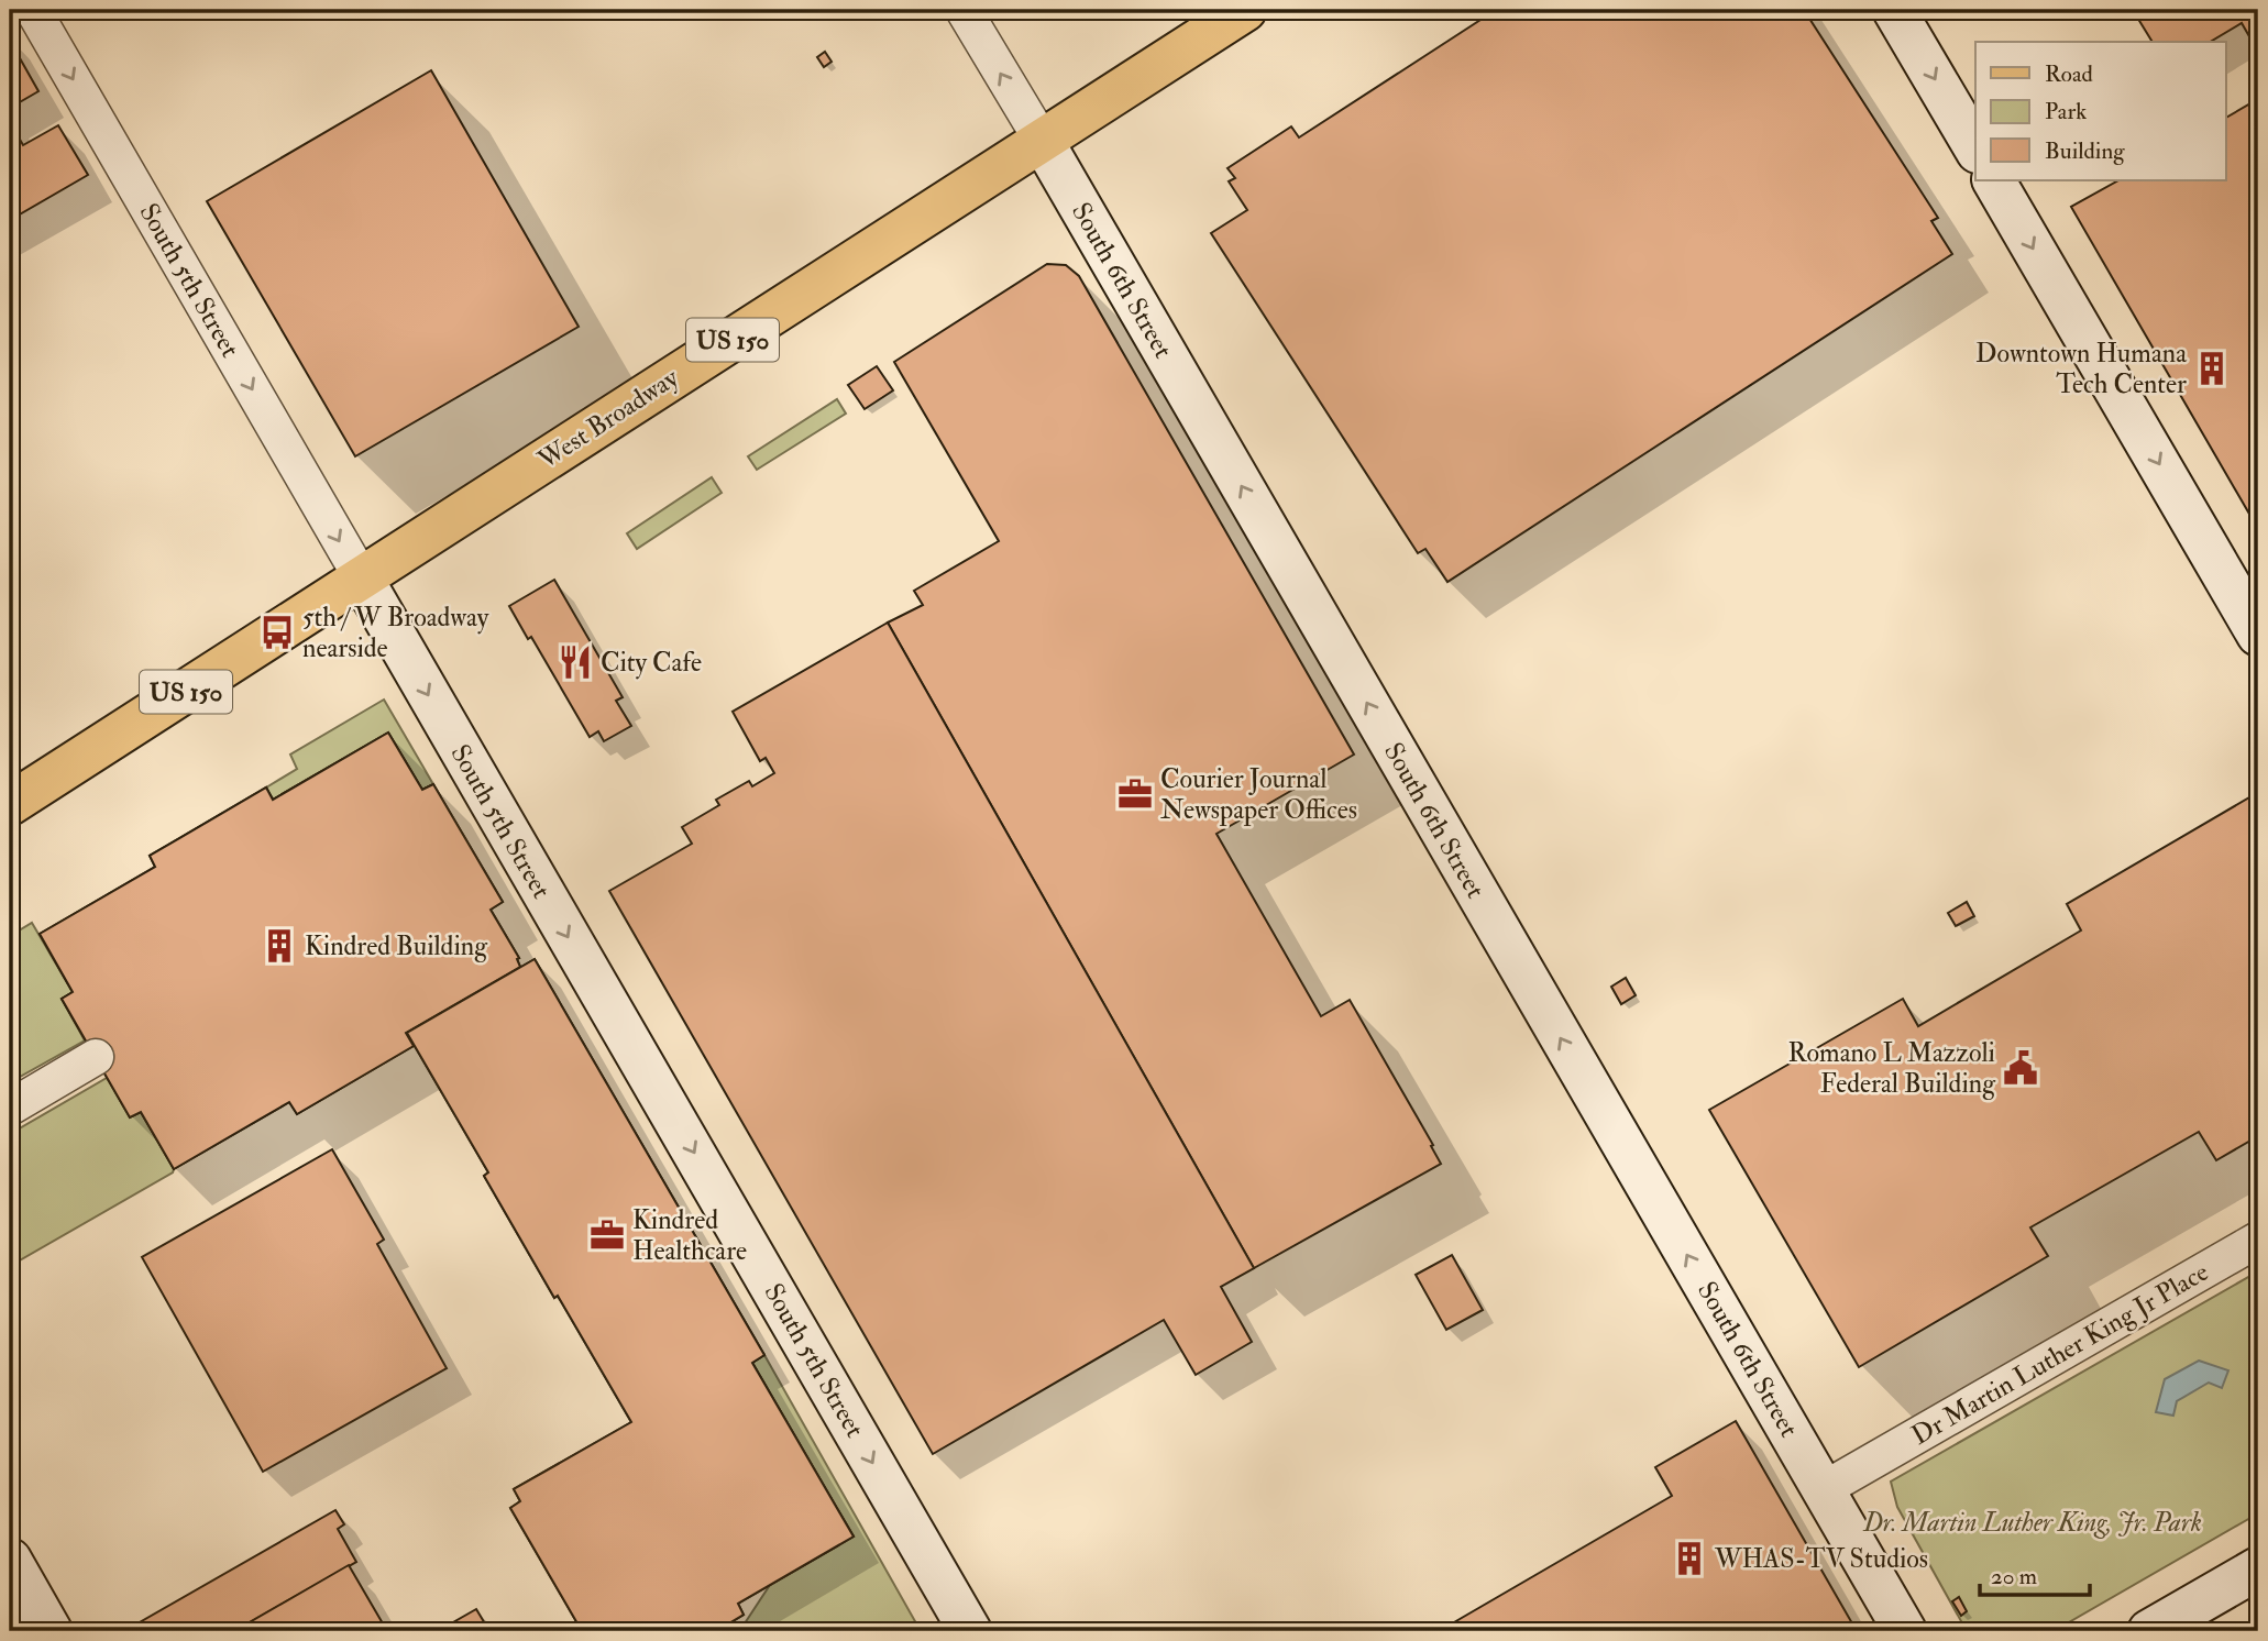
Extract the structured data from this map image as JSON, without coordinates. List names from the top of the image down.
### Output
{
  "streets": {
    "main road": ["US 150", "West Broadway"],
    "street": ["South 5th Street", "South 6th Street", "Dr Martin Luther King Jr Place"]
  },
  "crossings": [
    ["South 5th Street", "West Broadway"],
    ["South 6th Street", "West Broadway"],
    ["South 6th Street", "Dr Martin Luther King Jr Place"]
  ],
  "one_way": ["South 5th Street", "South 6th Street"],
  "parks": ["Dr. Martin Luther King, Jr. Park"],
  "places": {
    "building": ["Downtown Humana Tech Center", "Kindred Building", "WHAS-TV Studios"],
    "bus stop": ["5th / W Broadway nearside"],
    "restaurant": ["City Cafe"],
    "office": ["Courier Journal Newspaper Offices", "Kindred Healthcare"],
    "public building": ["Romano L Mazzoli Federal Building"]
  },
  "legend": ["Road", "Park", "Building"],
  "scale_bar": "20 m"
}
